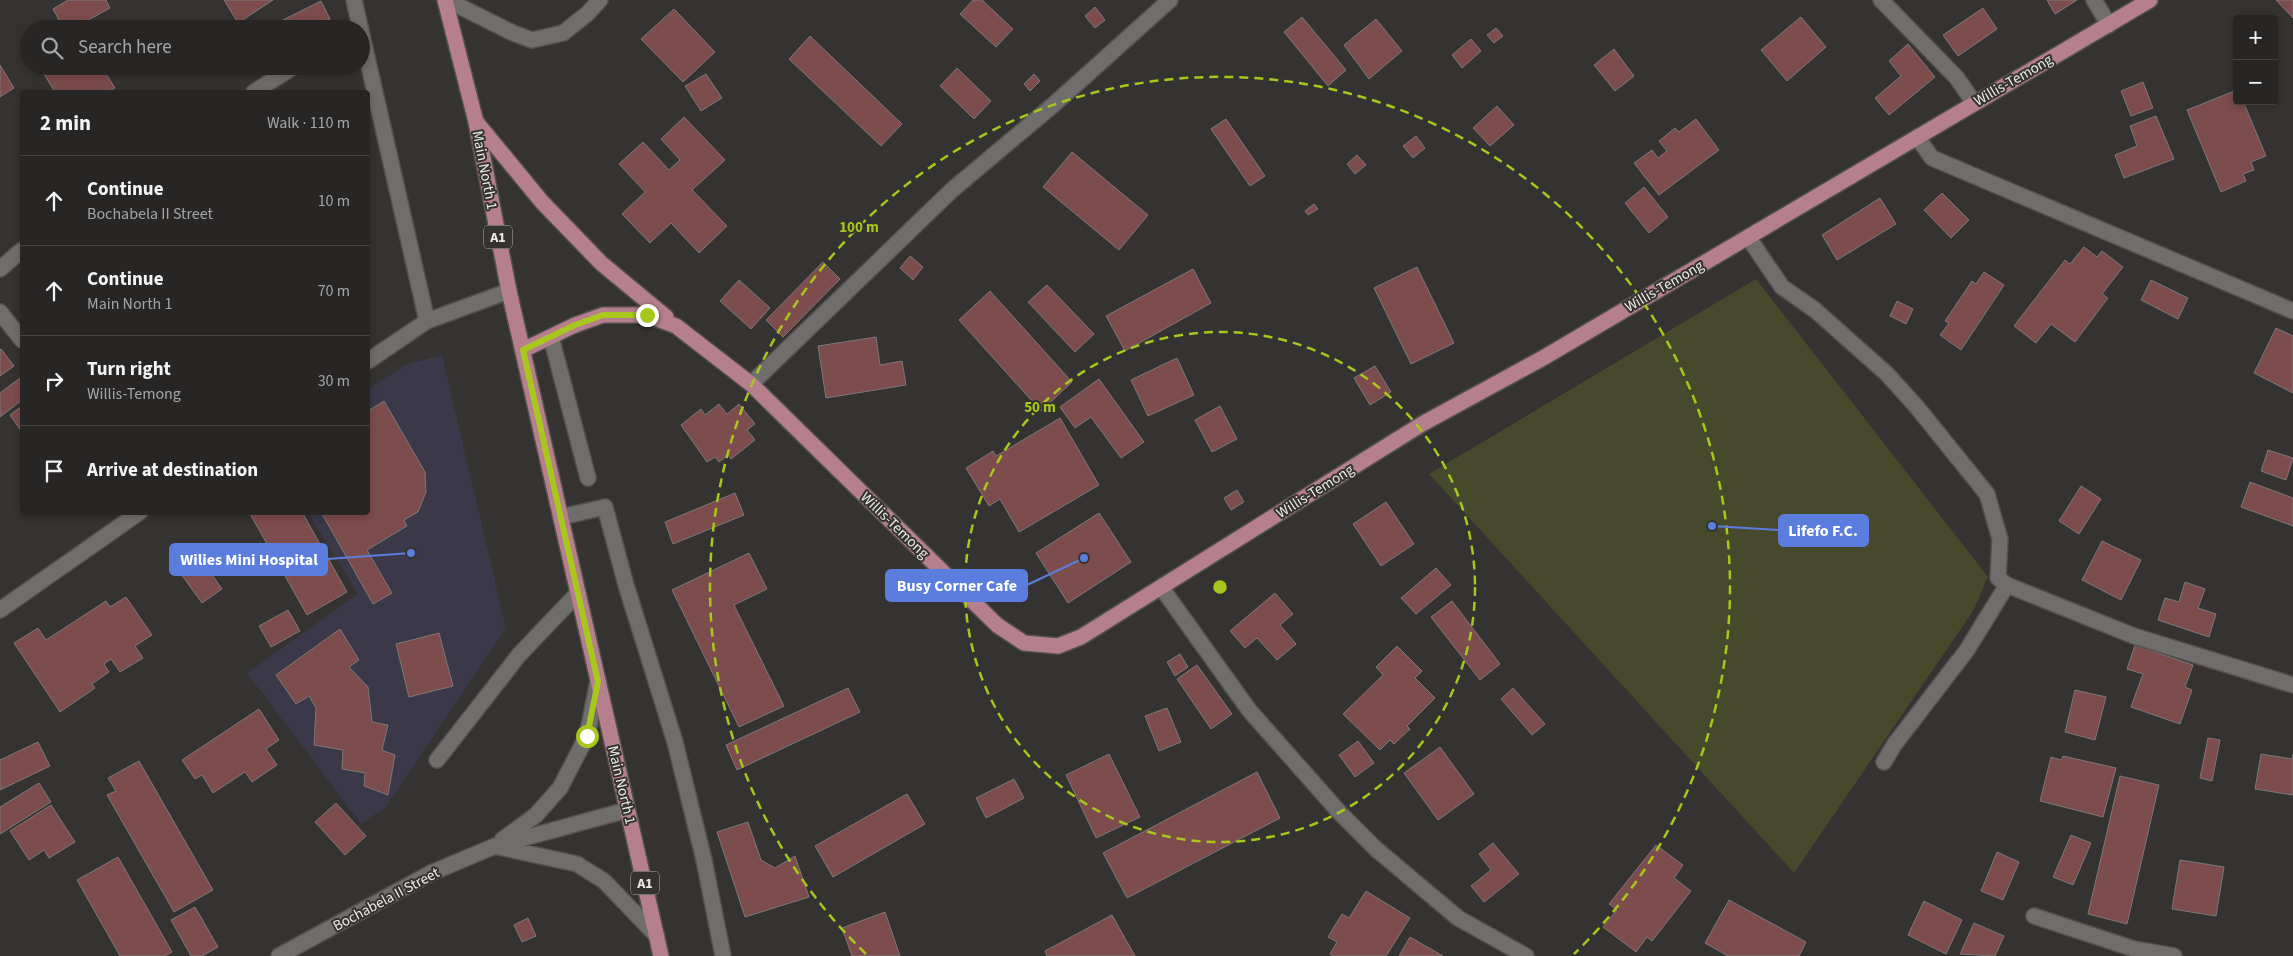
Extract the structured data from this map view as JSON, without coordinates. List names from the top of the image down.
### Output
{
  "streets": {
    "main road": ["Willis-Temong", "Main North 1", "A1"],
    "street": ["Bochabela II Street"]
  },
  "crossings": [
    ["Willis-Temong", "Main North 1"],
    ["Main North 1", "Bochabela II Street"]
  ],
  "places": ["Lifefo F.C.", "Wilies Mini Hospital", "Busy Corner Cafe"],
  "page": {
    "map_buttons": ["+", "−"],
    "search": "Search here",
    "heading": ["2 min", "Walk · 110 m"],
    "list": [
      ["Continue", "Bochabela II Street", "10 m"],
      ["Continue", "Main North 1", "70 m"],
      ["Turn right", "Willis-Temong", "30 m"],
      "Arrive at destination"
    ]
  },
  "rings": ["100 m", "50 m"]
}
